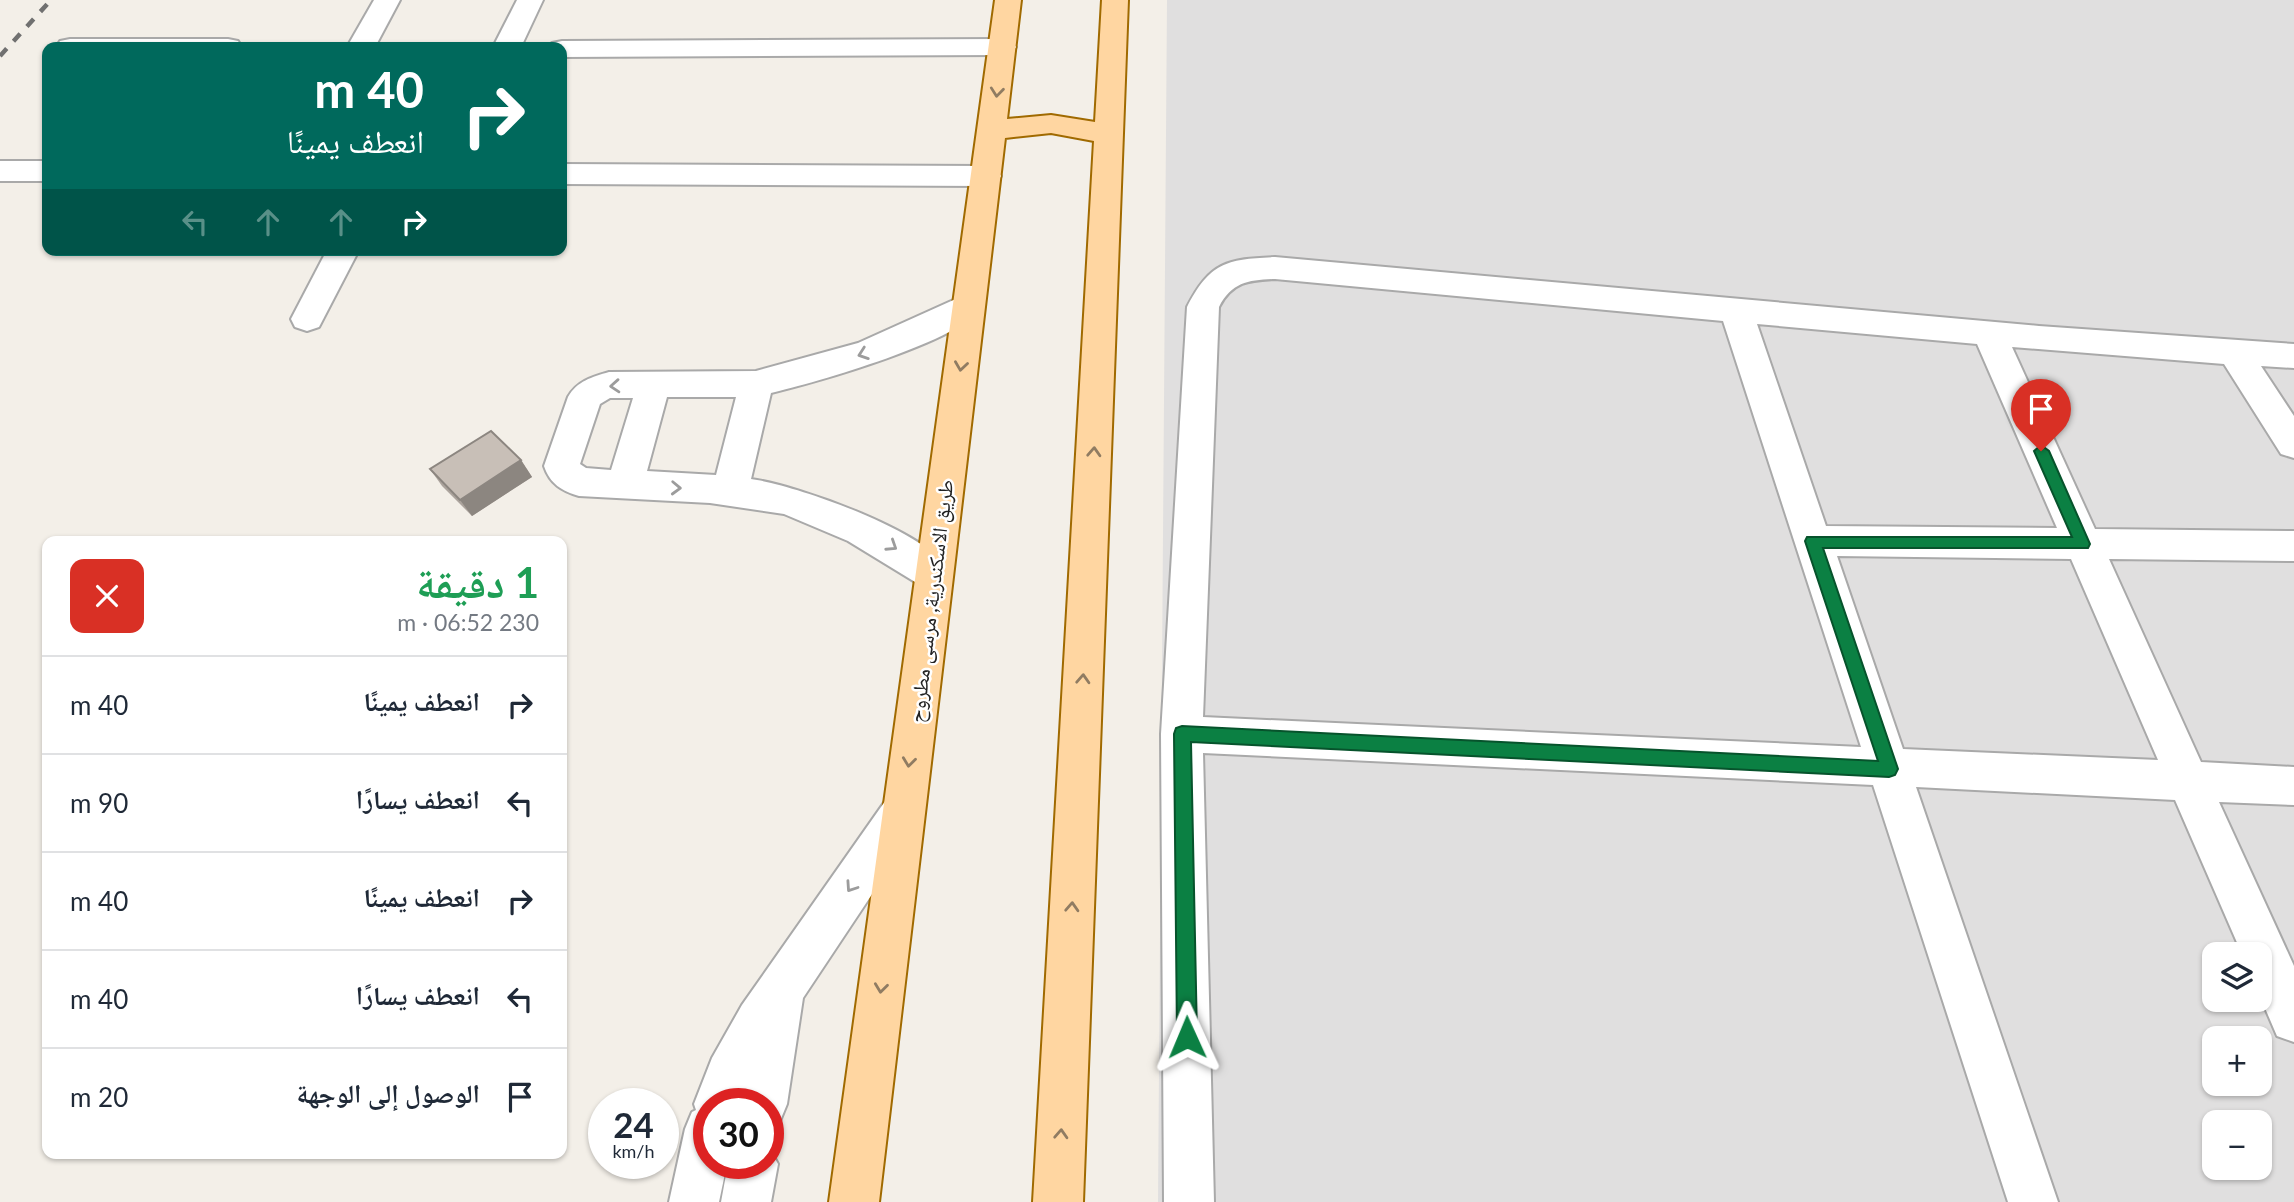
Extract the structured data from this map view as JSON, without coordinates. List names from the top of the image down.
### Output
{
  "streets": {
    "main road": ["طريق الاسكندرية, مرسى مطروح"]
  },
  "page": {
    "turn": ["40 m", "انعطف يمينًا"],
    "heading": ["1 دقيقة", "230 m · 06:52"],
    "list": [
      {
        "name": "انعطف يمينًا",
        "value": "40 m"
      },
      {
        "name": "انعطف يسارًا",
        "value": "90 m"
      },
      {
        "name": "انعطف يمينًا",
        "value": "40 m"
      },
      {
        "name": "انعطف يسارًا",
        "value": "40 m"
      },
      {
        "name": "الوصول إلى الوجهة",
        "value": "20 m"
      }
    ],
    "map_buttons": ["+", "−"],
    "speed": "24 km/h",
    "limit": "30"
  }
}
